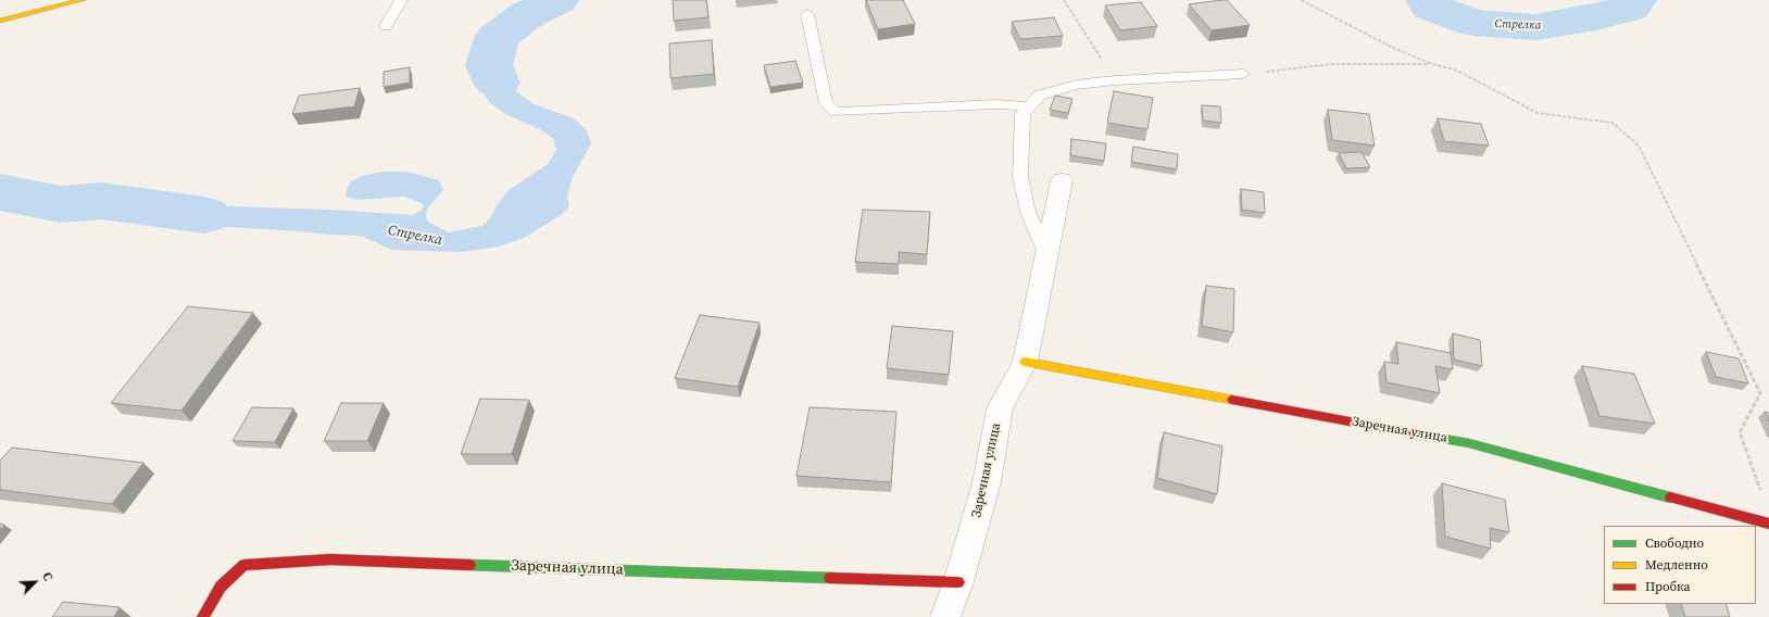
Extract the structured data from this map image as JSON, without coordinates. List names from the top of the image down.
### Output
{
  "streets": {
    "street": ["Заречная улица"]
  },
  "water": ["Стрелка"],
  "legend": ["Свободно", "Медленно", "Пробка"],
  "north": "top right"
}
